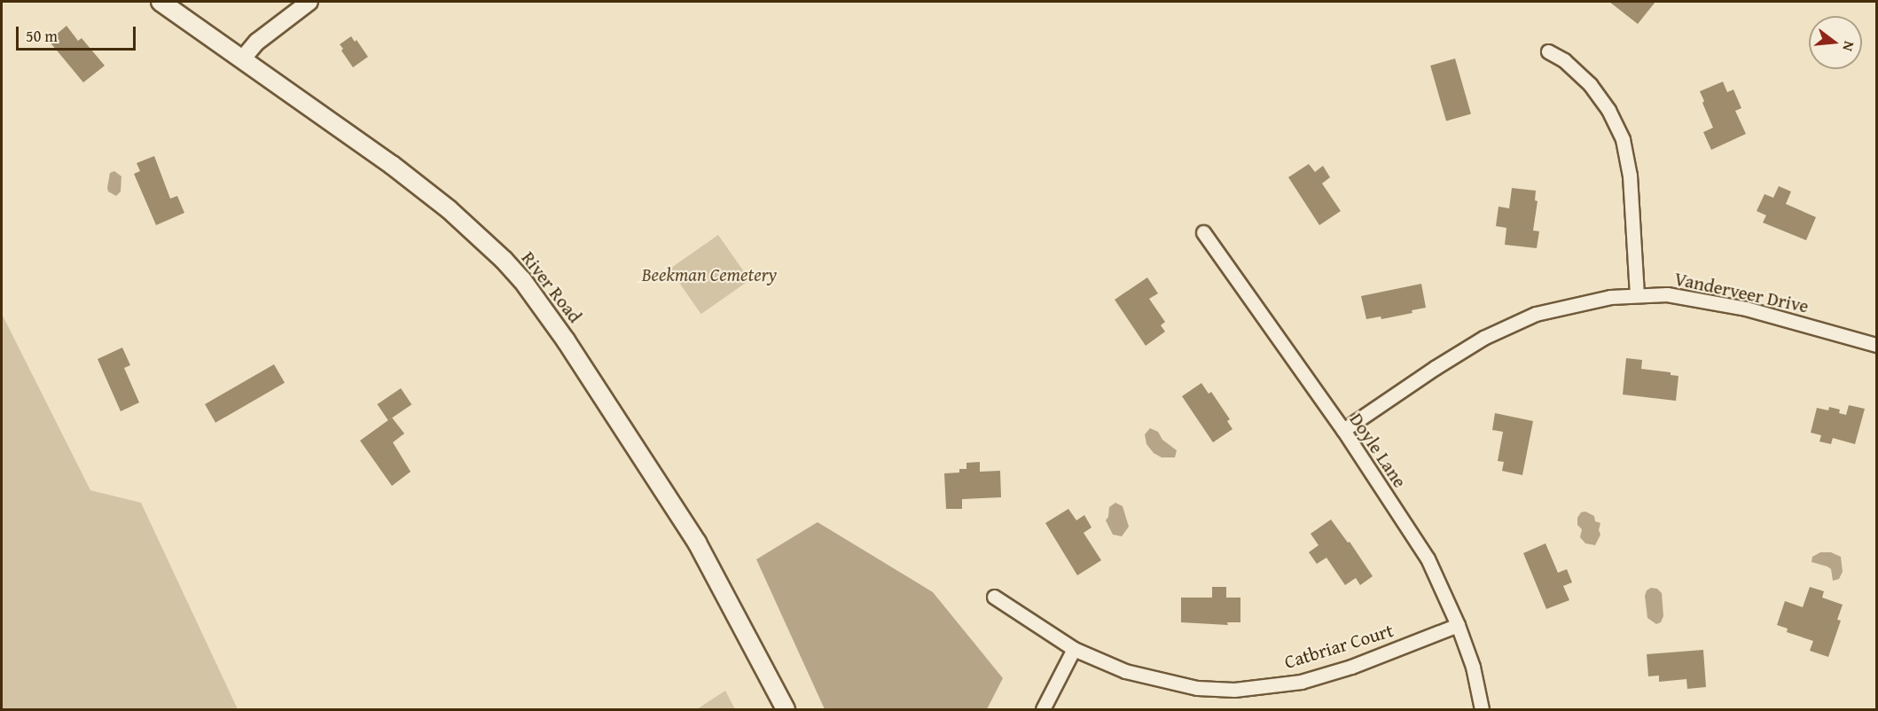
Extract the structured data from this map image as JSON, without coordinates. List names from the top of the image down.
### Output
{
  "streets": {
    "main road": ["River Road"],
    "street": ["Vanderveer Drive", "Doyle Lane", "Catbriar Court"]
  },
  "crossings": [
    ["Vanderveer Drive", "Doyle Lane"],
    ["Doyle Lane", "Catbriar Court"]
  ],
  "parks": ["Beekman Cemetery"],
  "scale_bar": "50 m",
  "north": "right"
}
